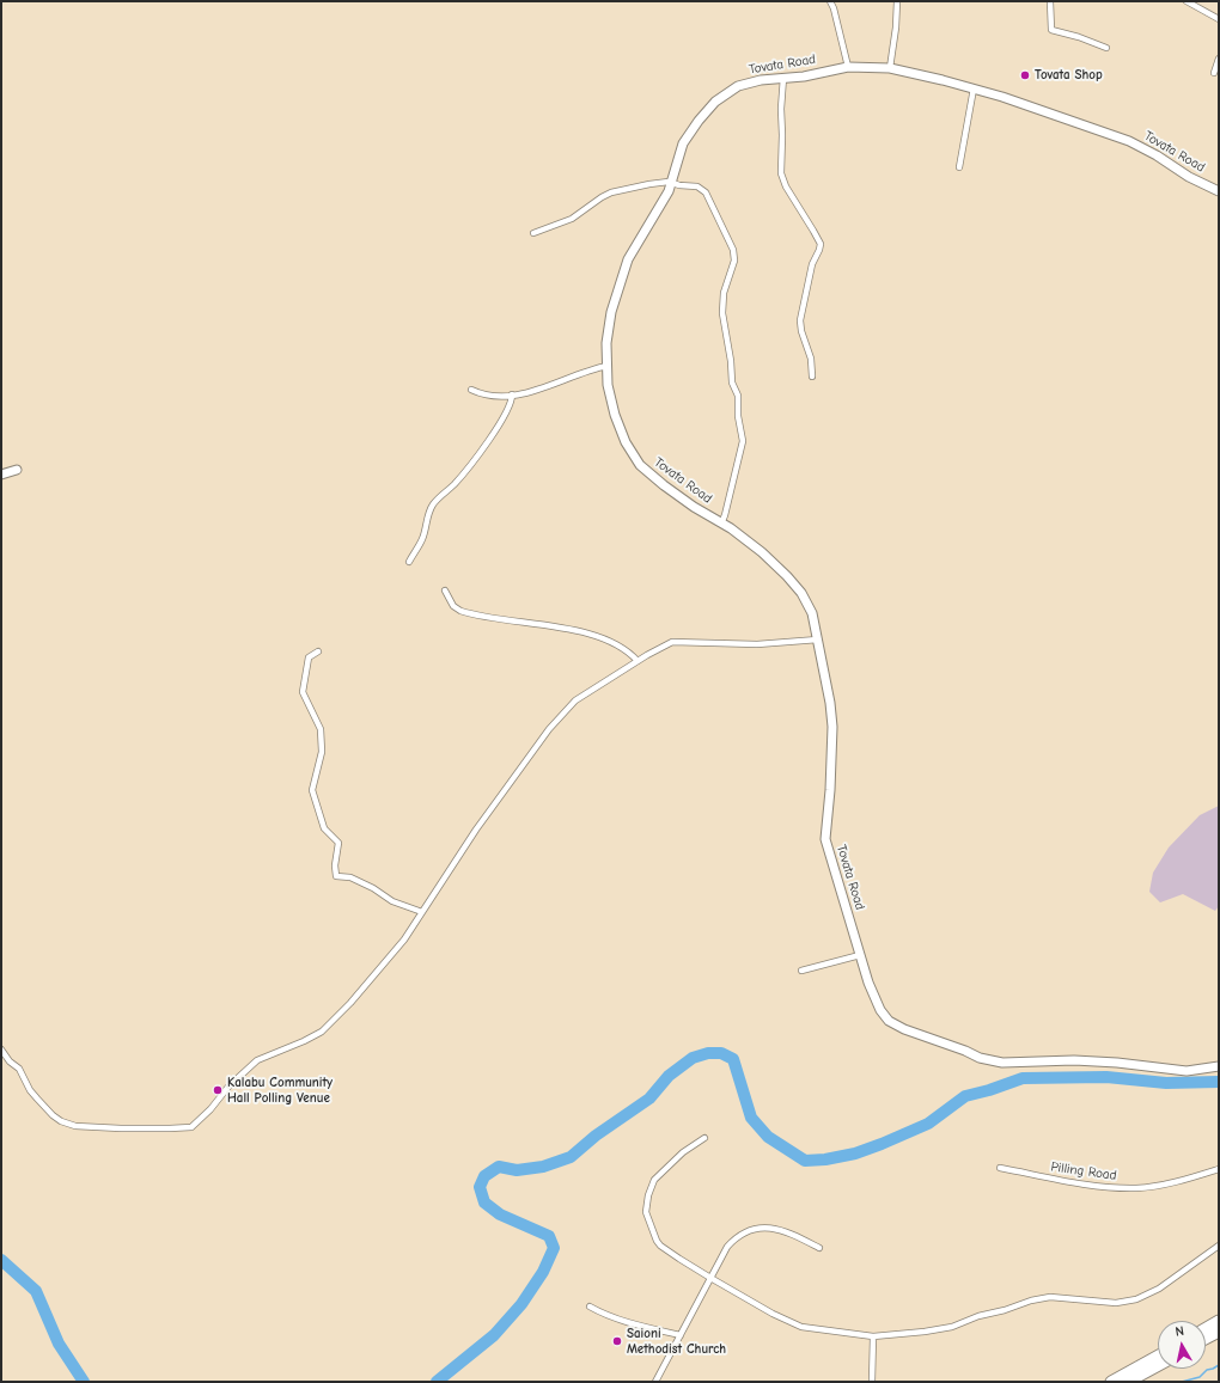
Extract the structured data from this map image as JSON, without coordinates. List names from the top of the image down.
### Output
{
  "streets": {
    "street": ["Tovata Road", "Pilling Road"]
  },
  "places": ["Tovata Shop", "Kalabu Community Hall Polling Venue", "Saioni Methodist Church"],
  "north": "top"
}
